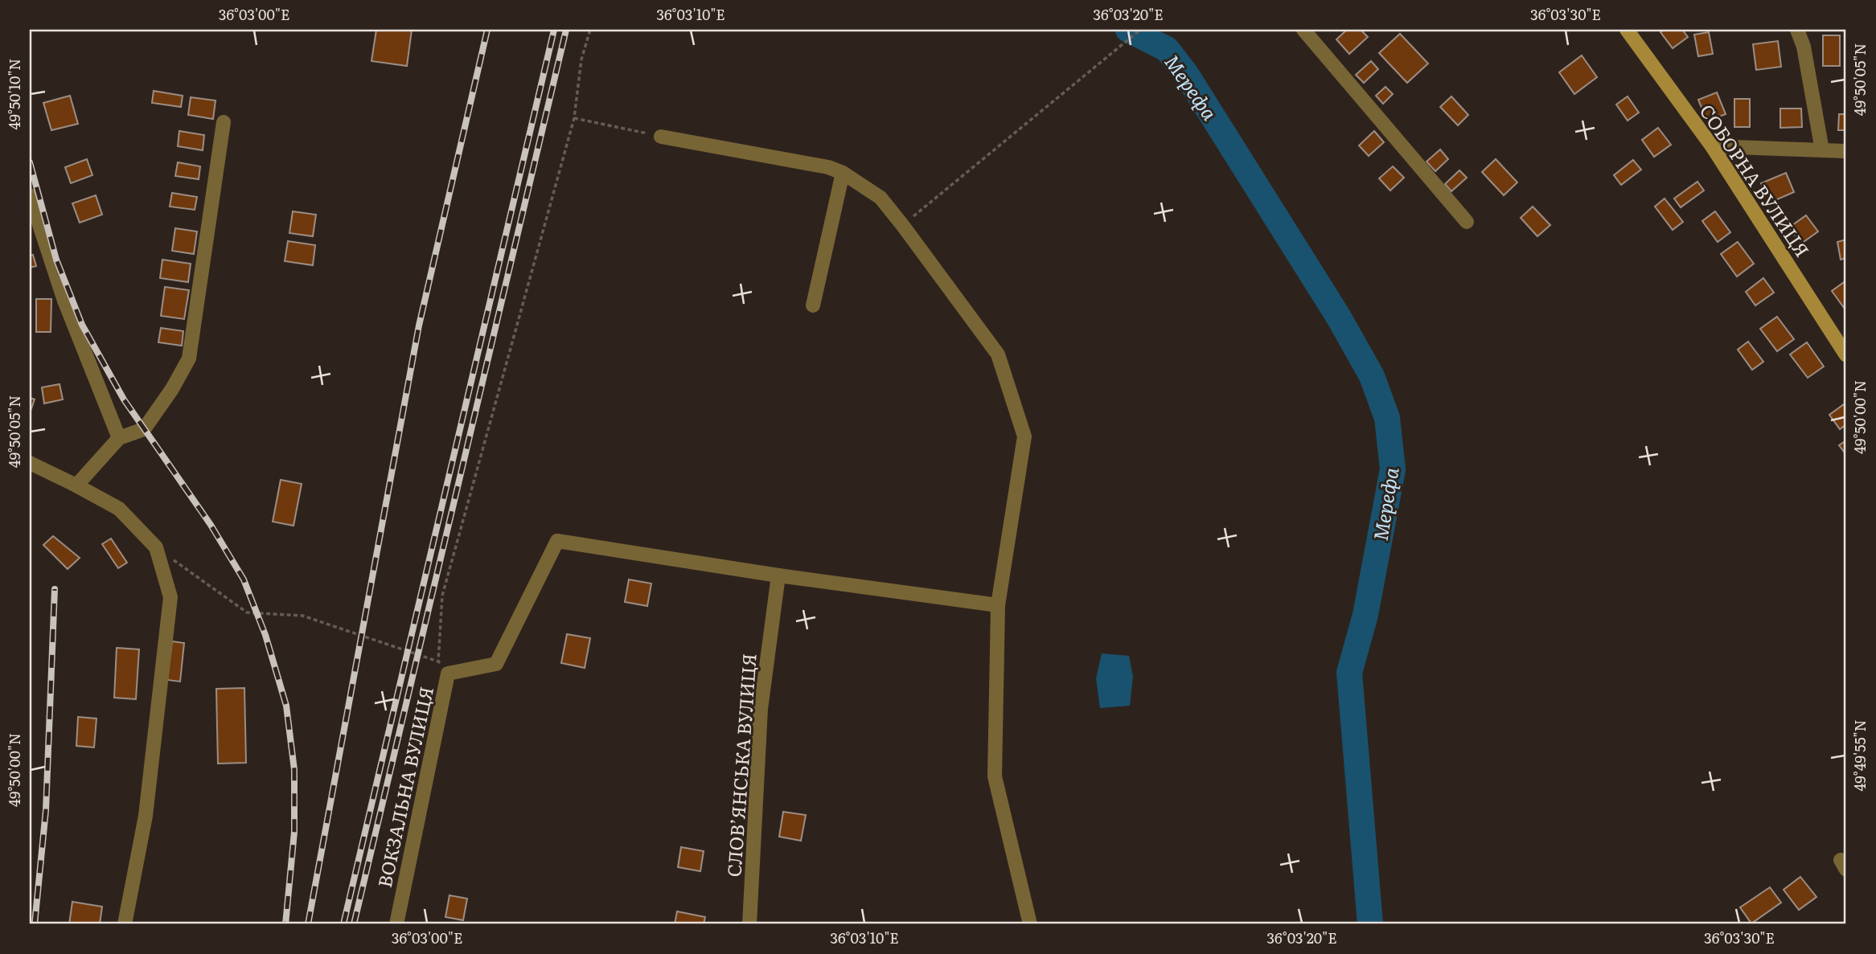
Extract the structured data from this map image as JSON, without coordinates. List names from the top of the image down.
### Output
{
  "streets": {
    "street": ["СОБОРНА ВУЛИЦЯ", "СЛОВ’ЯНСЬКА ВУЛИЦЯ", "ВОКЗАЛЬНА ВУЛИЦЯ"]
  },
  "crossings": [
    ["СЛОВ’ЯНСЬКА ВУЛИЦЯ", "ВОКЗАЛЬНА ВУЛИЦЯ"]
  ],
  "water": ["Мерефа"],
  "coordinates": [
    "36°03'00\"E",
    "36°03'10\"E",
    "36°03'20\"E",
    "36°03'30\"E",
    "49°50'05\"N",
    "49°50'10\"N",
    "49°50'00\"N",
    "49°49'55\"N"
  ]
}
